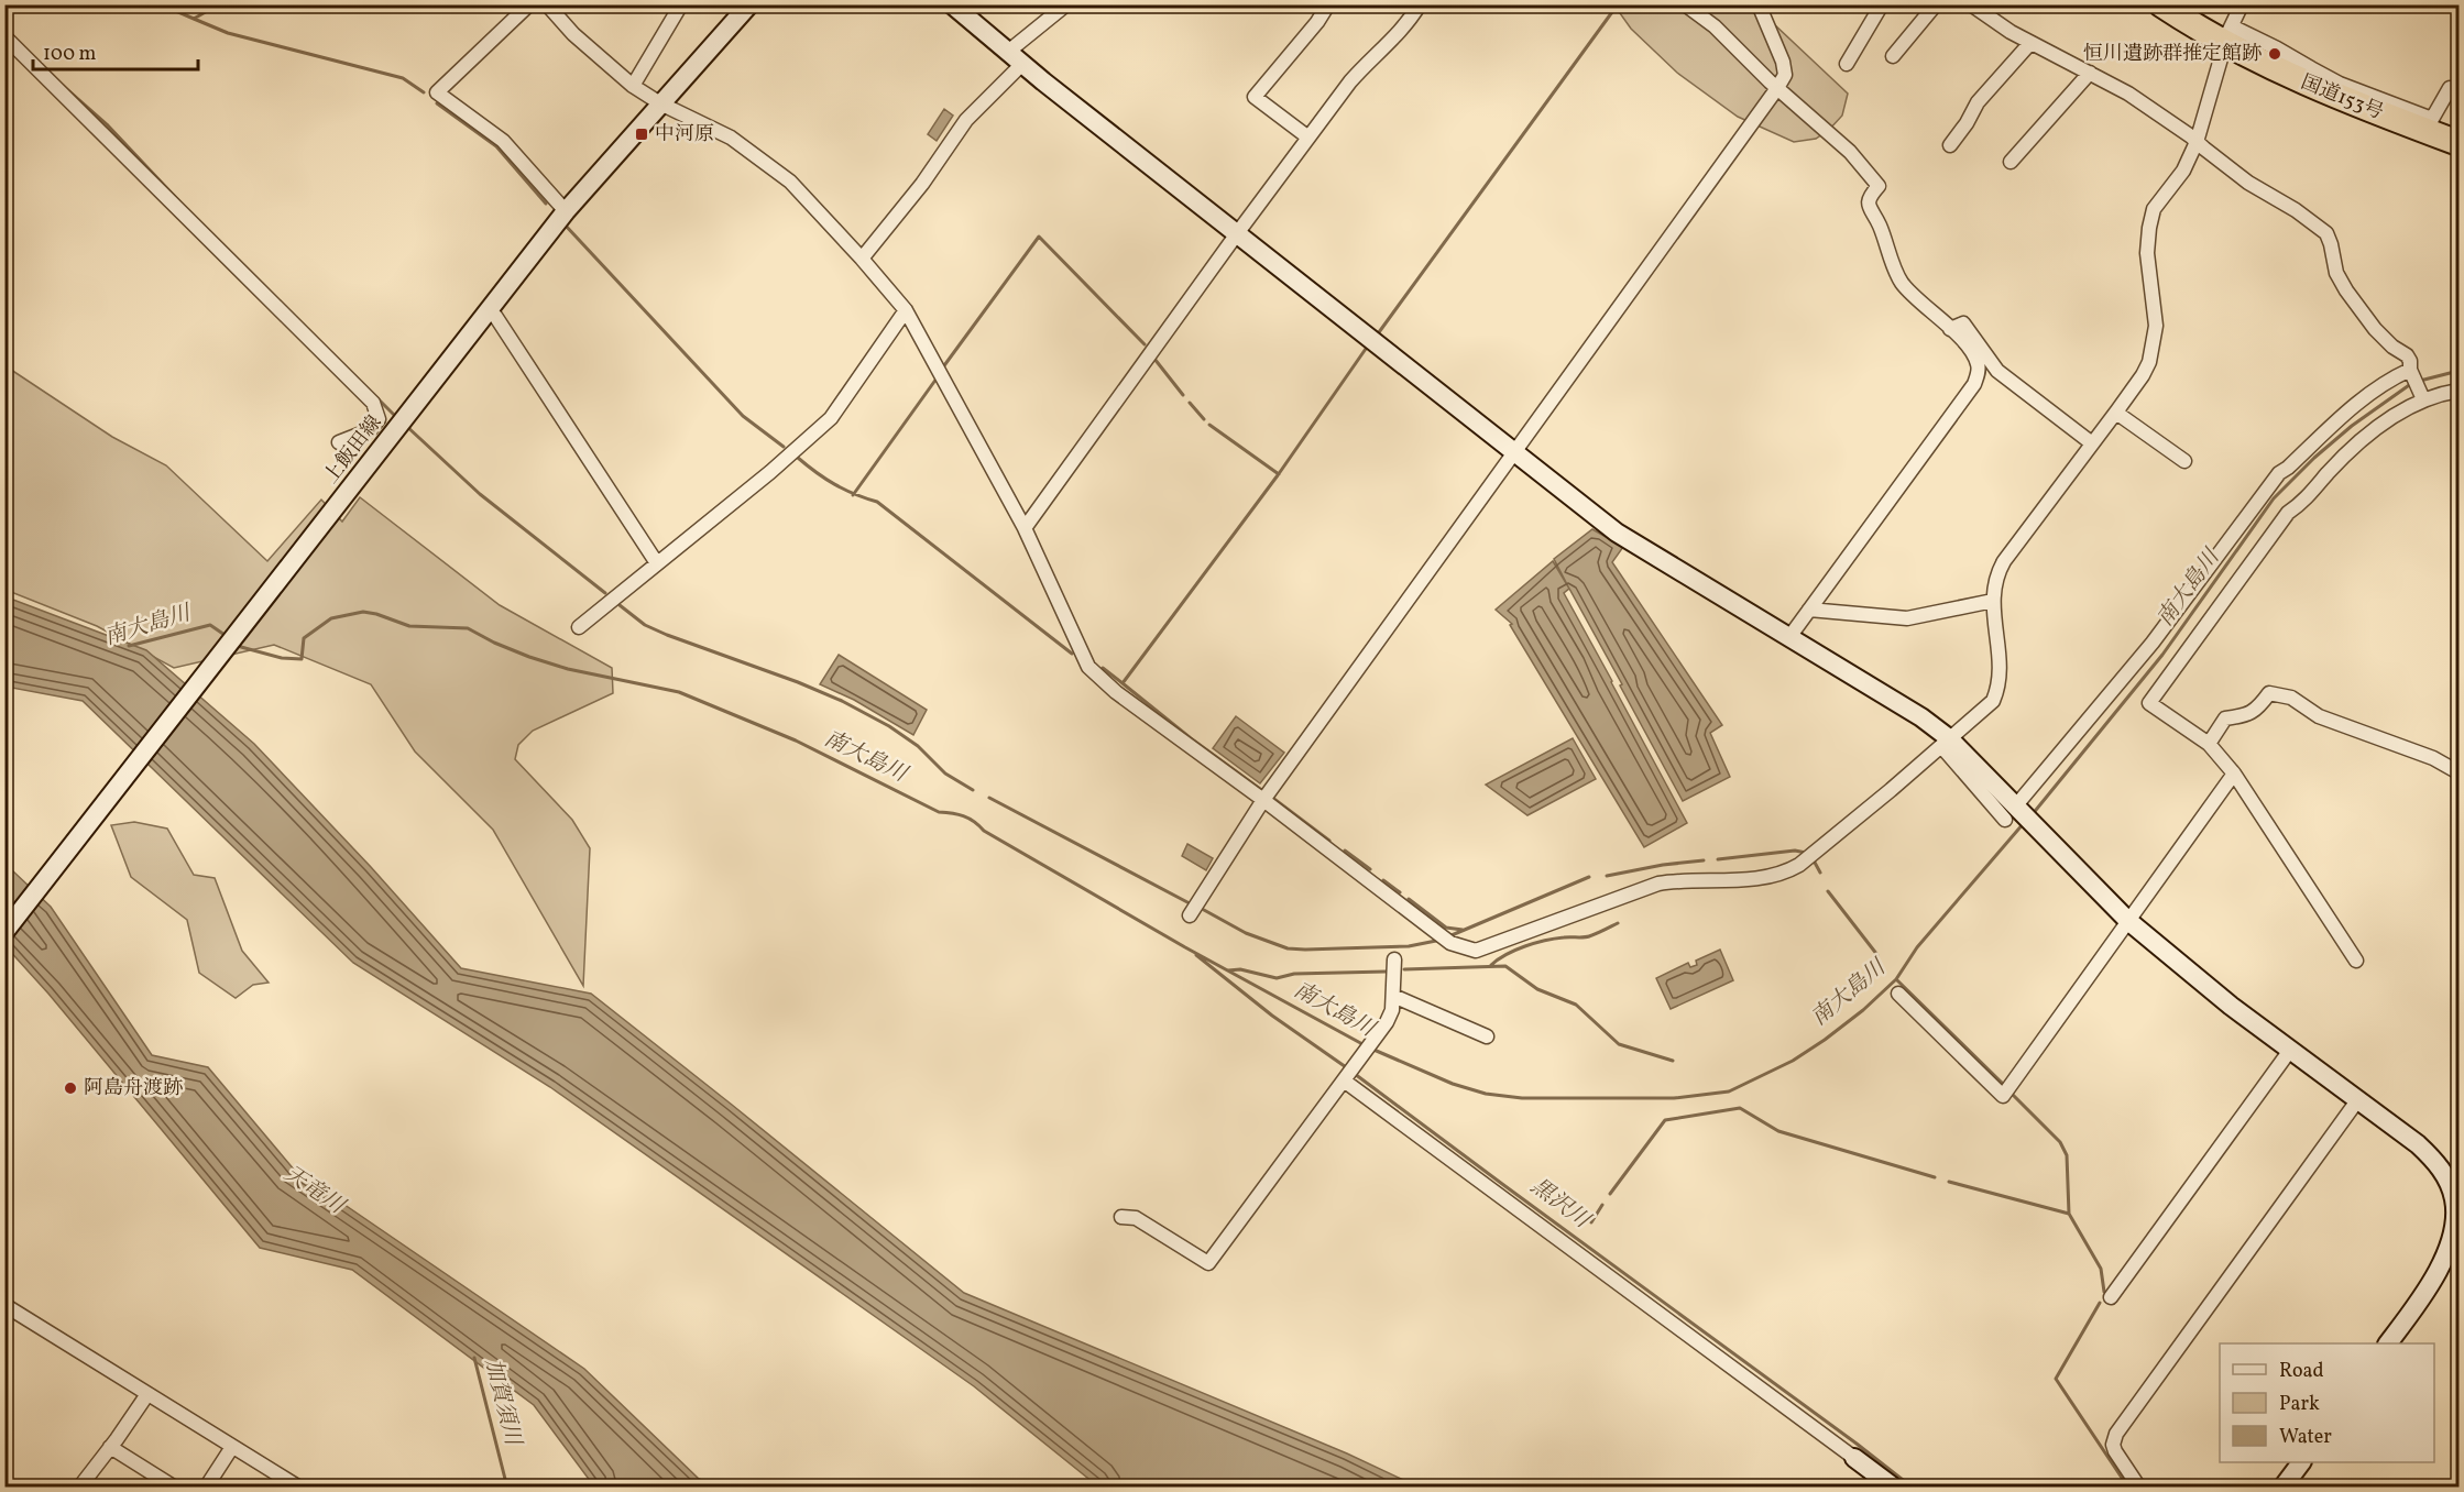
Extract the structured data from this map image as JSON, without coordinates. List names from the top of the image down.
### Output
{
  "streets": {
    "highway": ["国道153号"],
    "street": ["上飯田線"]
  },
  "water": [
    "南大島川",
    "天竜川",
    "黒沢川",
    "加賀須川"
  ],
  "places": {
    "other": ["恒川遺跡群推定館跡", "阿島舟渡跡"],
    "transit": ["中河原"]
  },
  "legend": ["Road", "Park", "Water"],
  "scale_bar": "100 m"
}
